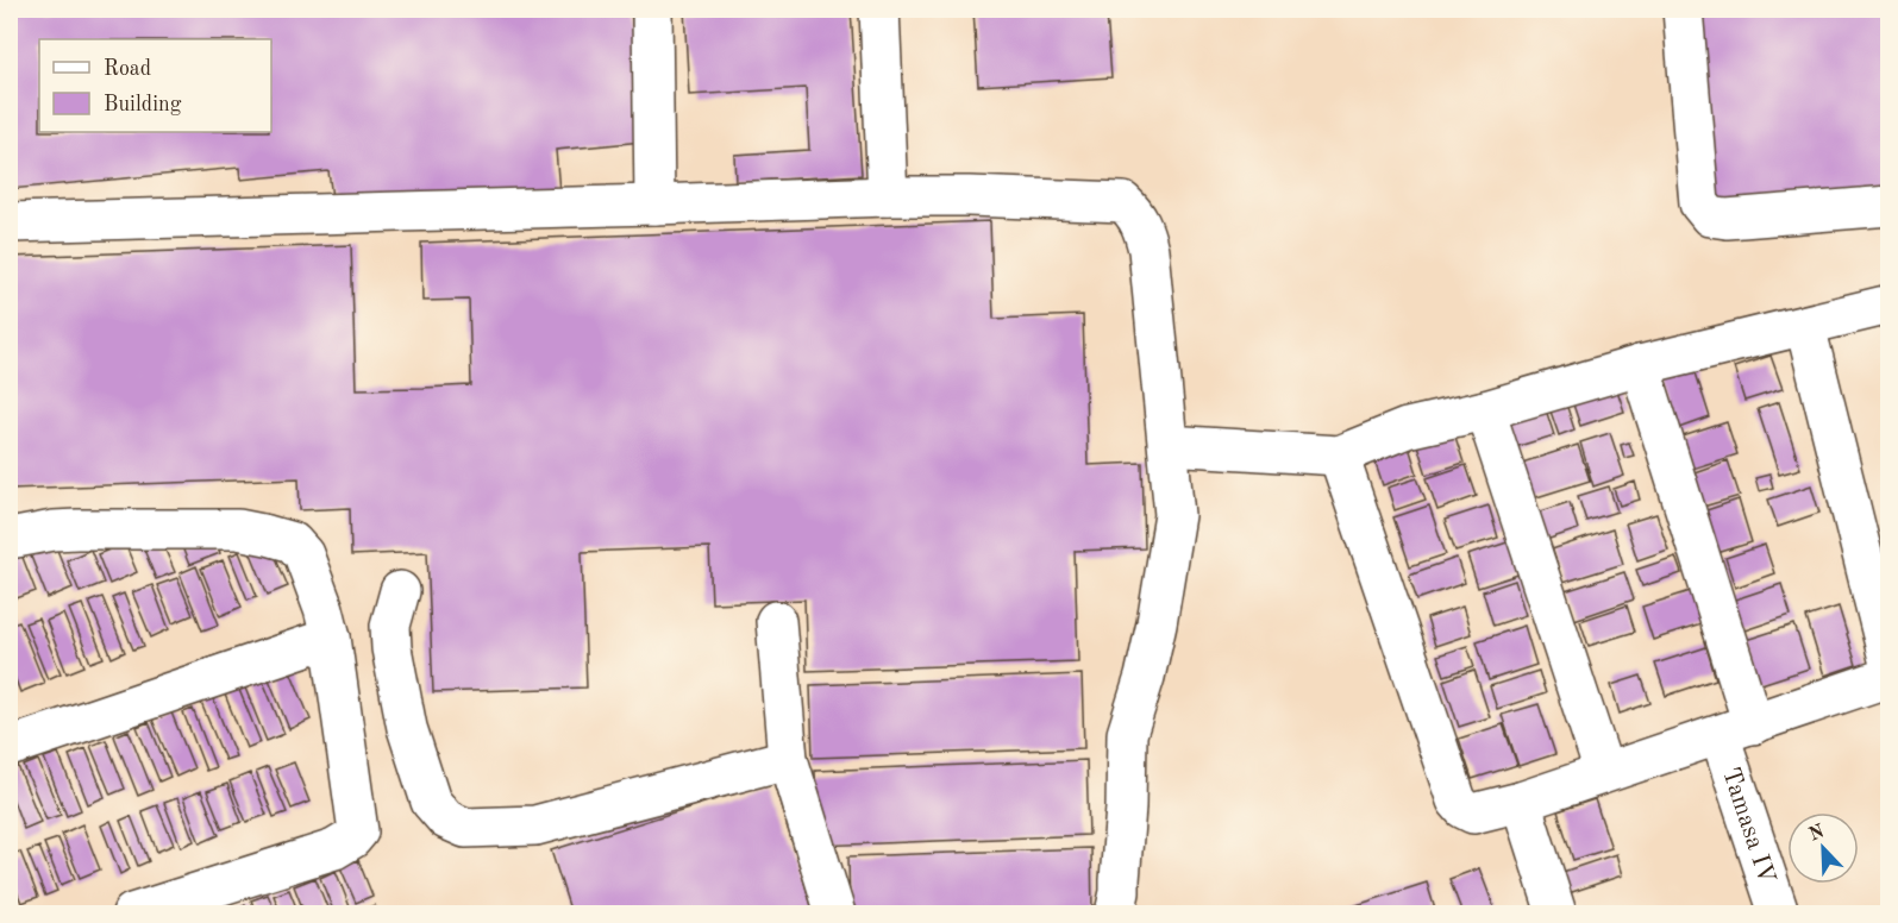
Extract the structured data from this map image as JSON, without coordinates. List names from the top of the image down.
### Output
{
  "streets": {
    "street": ["Tamasa IV"]
  },
  "legend": ["Road", "Building"],
  "north": "top left"
}
